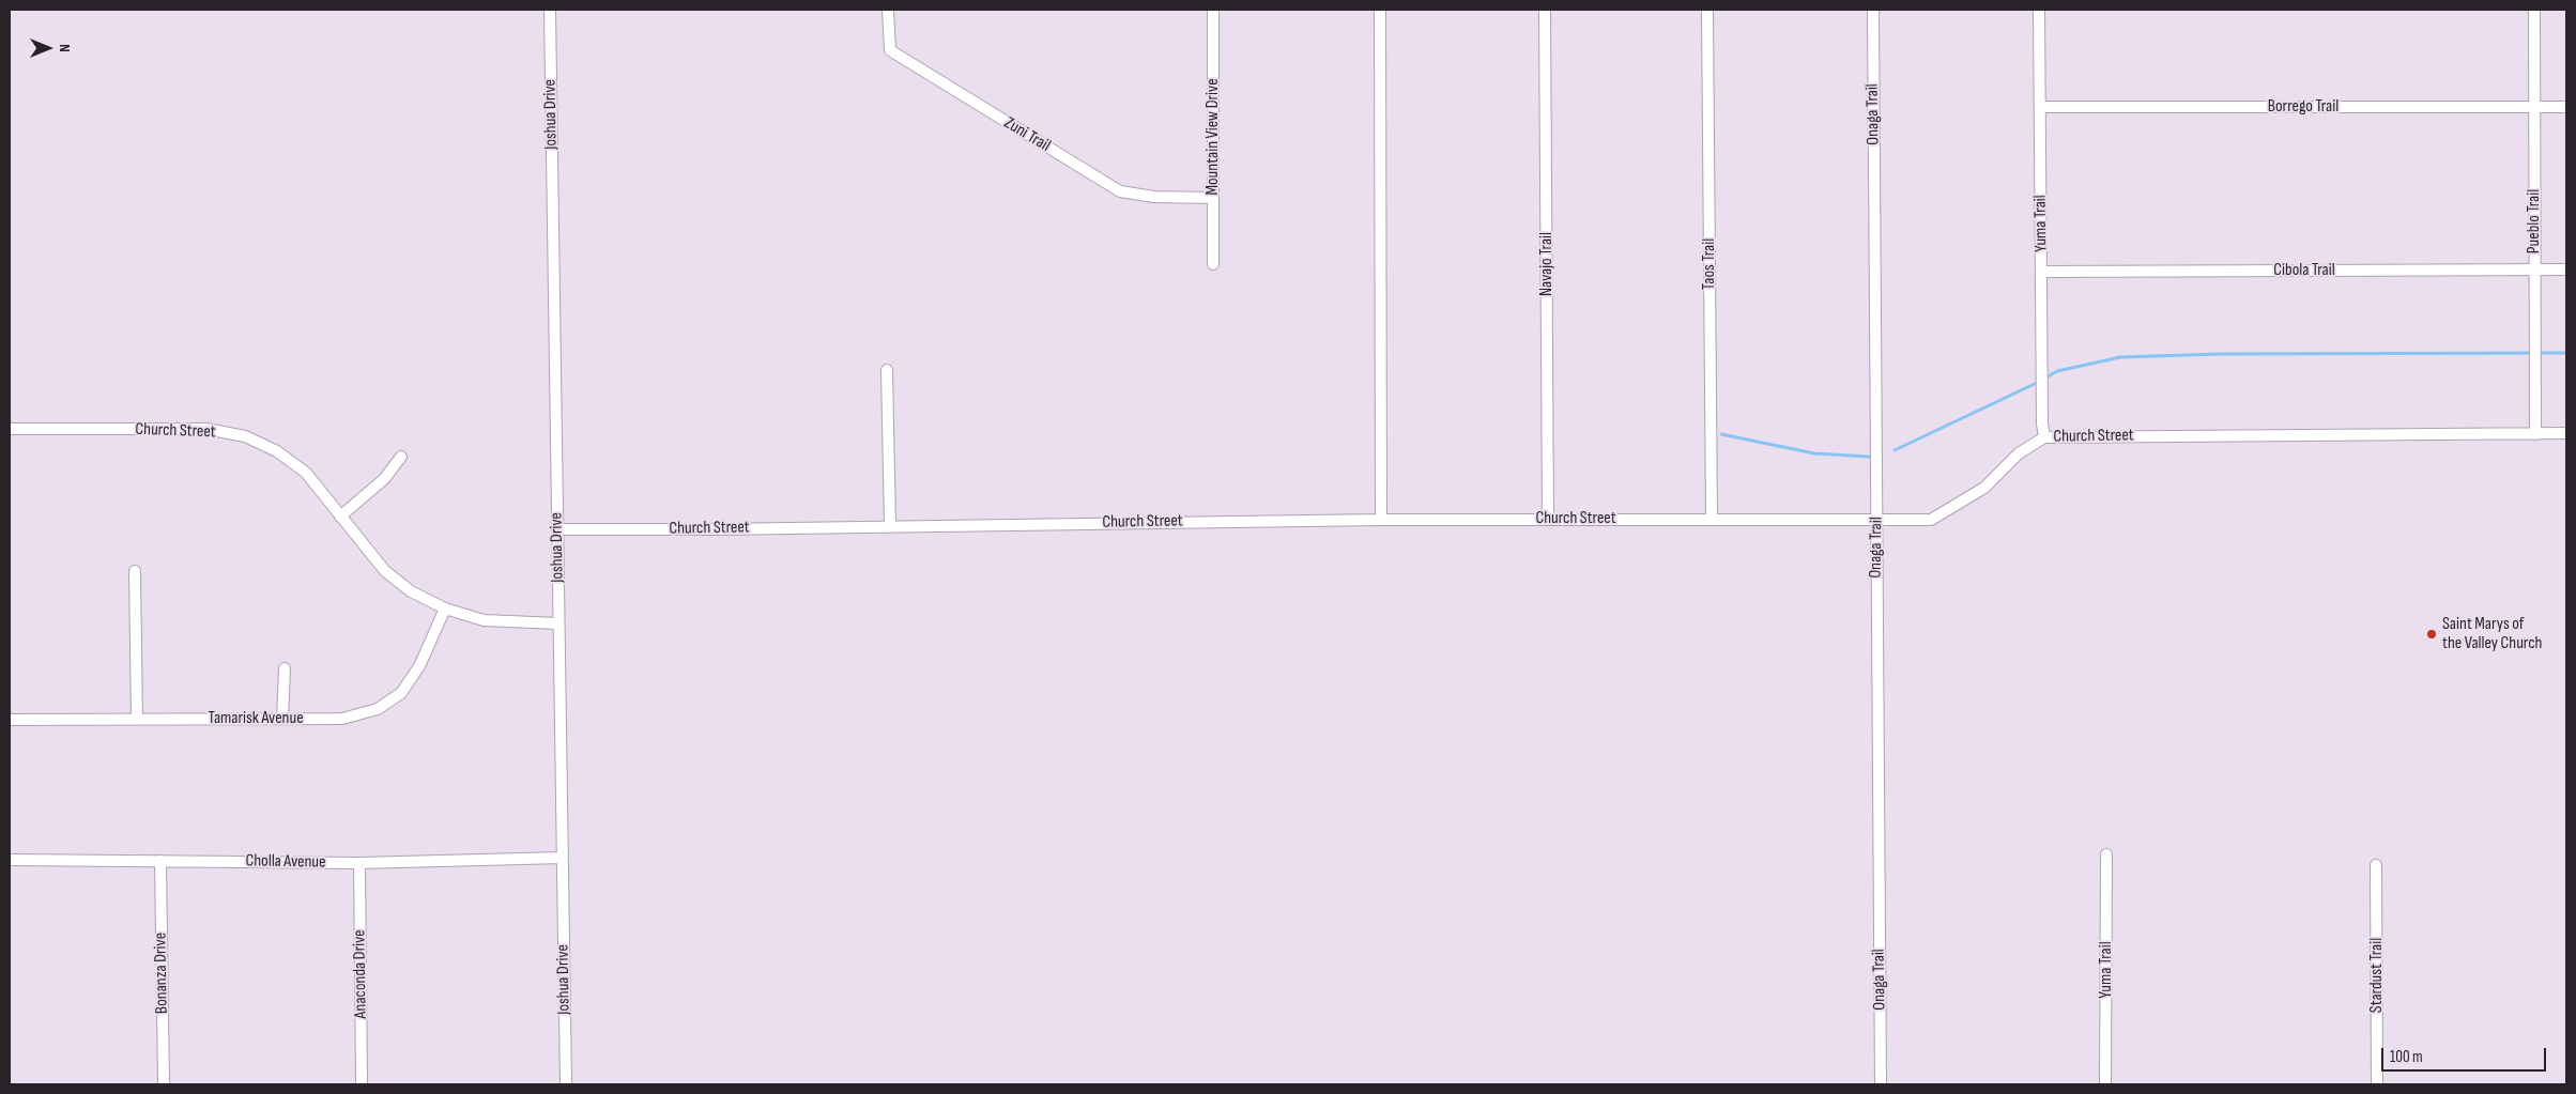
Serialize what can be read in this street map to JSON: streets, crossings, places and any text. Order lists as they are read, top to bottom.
{
  "streets": {
    "street": [
      "Borrego Trail",
      "Joshua Drive",
      "Onaga Trail",
      "Zuni Trail",
      "Mountain View Drive",
      "Pueblo Trail",
      "Yuma Trail",
      "Navajo Trail",
      "Taos Trail",
      "Cibola Trail",
      "Church Street",
      "Tamarisk Avenue",
      "Cholla Avenue",
      "Bonanza Drive",
      "Anaconda Drive",
      "Stardust Trail"
    ]
  },
  "crossings": [
    ["Borrego Trail", "Pueblo Trail"],
    ["Borrego Trail", "Yuma Trail"],
    ["Joshua Drive", "Church Street"],
    ["Joshua Drive", "Cholla Avenue"],
    ["Onaga Trail", "Church Street"],
    ["Zuni Trail", "Mountain View Drive"],
    ["Pueblo Trail", "Cibola Trail"],
    ["Pueblo Trail", "Church Street"],
    ["Yuma Trail", "Cibola Trail"],
    ["Yuma Trail", "Church Street"],
    ["Navajo Trail", "Church Street"],
    ["Taos Trail", "Church Street"],
    ["Church Street", "Tamarisk Avenue"],
    ["Cholla Avenue", "Bonanza Drive"],
    ["Cholla Avenue", "Anaconda Drive"]
  ],
  "places": ["Saint Marys of the Valley Church"],
  "scale_bar": "100 m",
  "north": "right"
}
